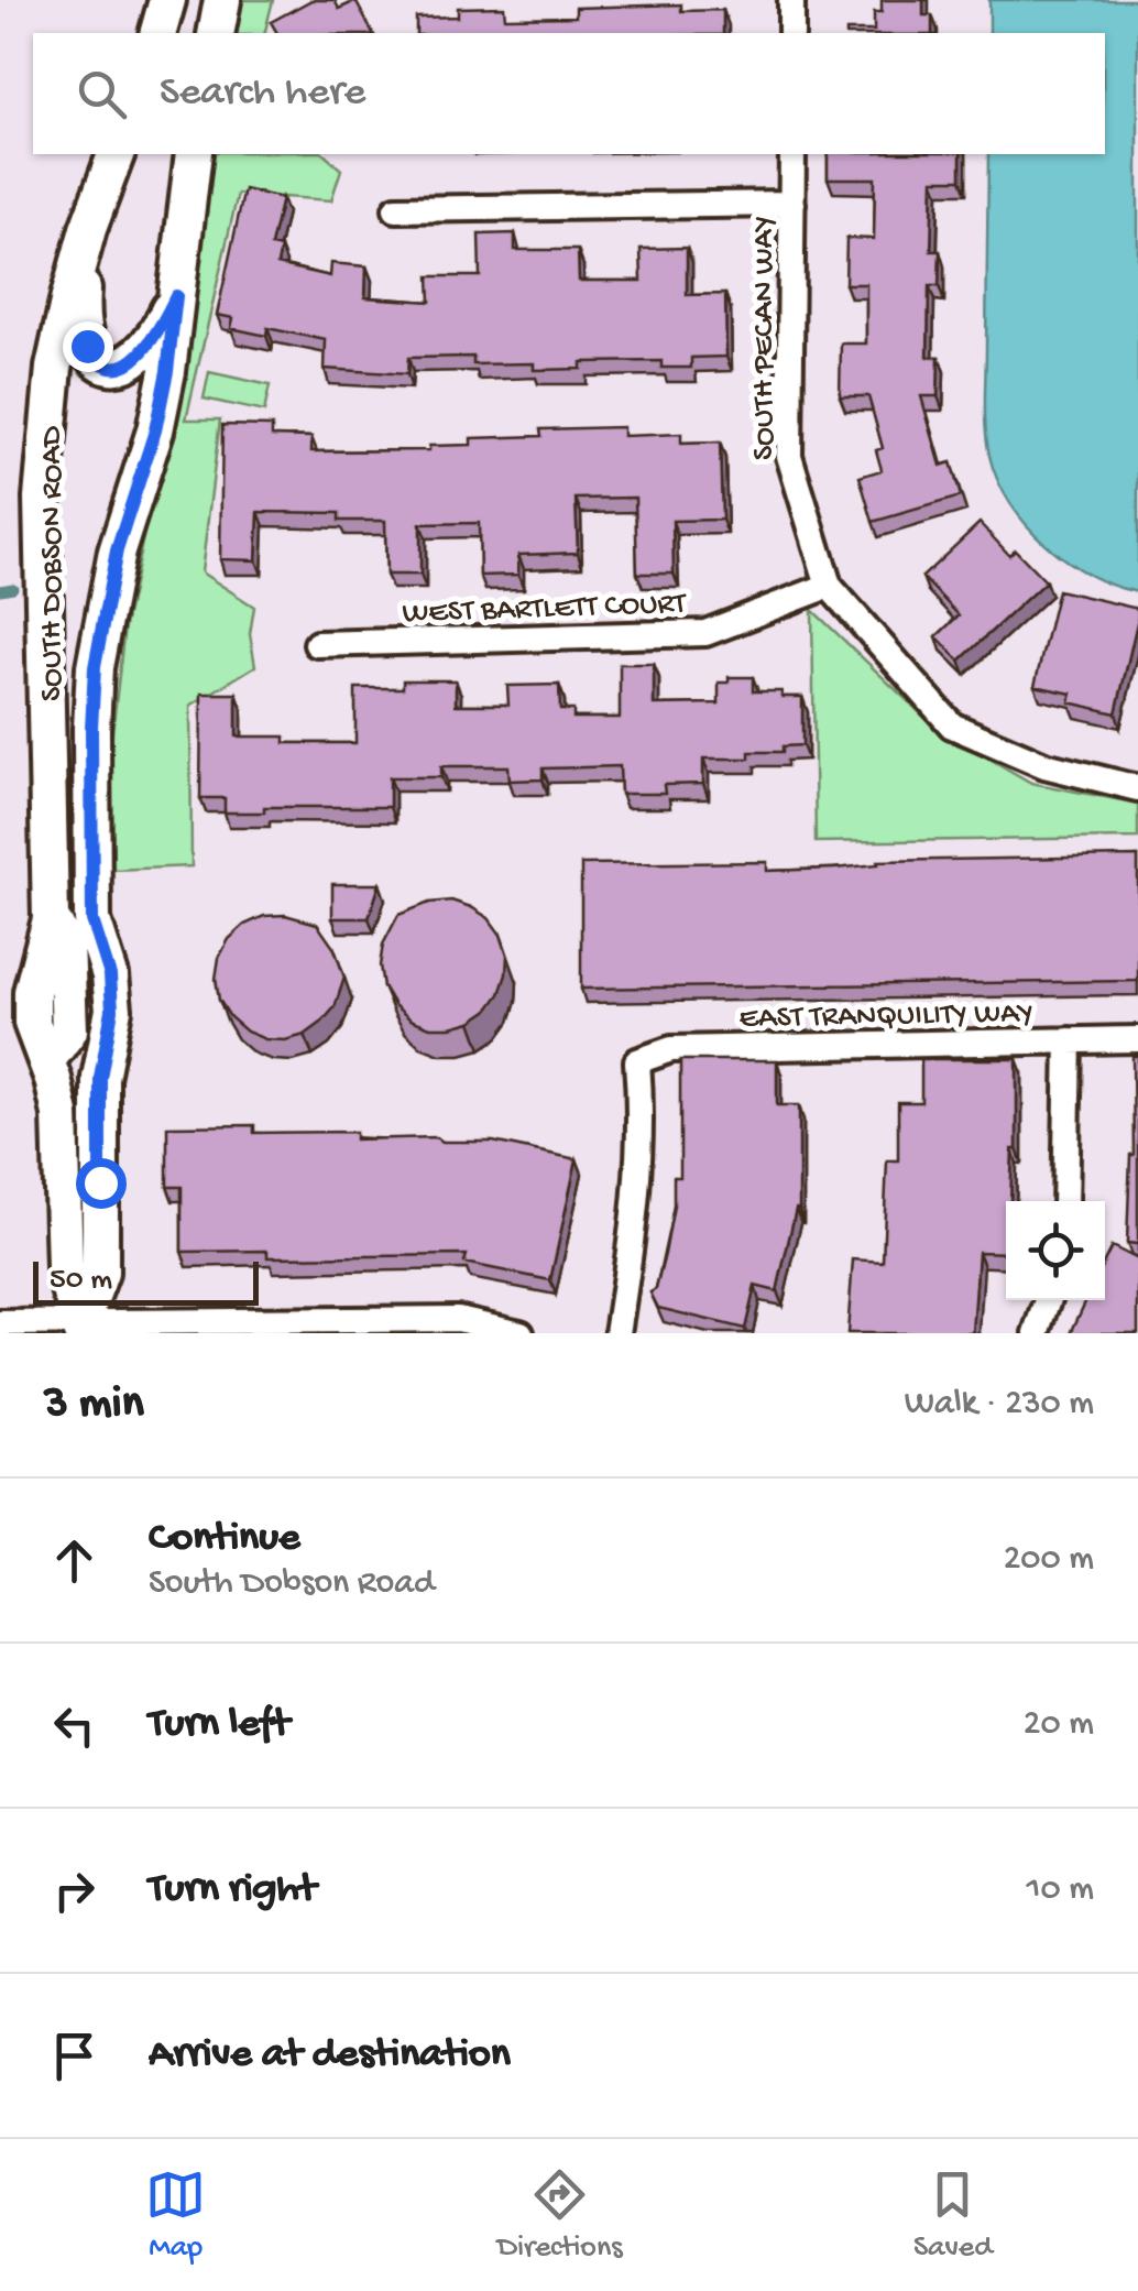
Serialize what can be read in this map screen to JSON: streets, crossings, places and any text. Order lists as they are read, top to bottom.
{
  "streets": {
    "street": [
      "SOUTH PECAN WAY",
      "SOUTH DOBSON ROAD",
      "WEST BARTLETT COURT",
      "EAST TRANQUILITY WAY"
    ]
  },
  "crossings": [
    ["SOUTH PECAN WAY", "WEST BARTLETT COURT"]
  ],
  "scale_bar": "50 m",
  "page": {
    "search": "Search here",
    "scale": "50 m",
    "heading": ["3 min", "Walk · 230 m"],
    "list": [
      ["Continue", "South Dobson Road", "200 m"],
      ["Turn left", "20 m"],
      ["Turn right", "10 m"],
      "Arrive at destination"
    ],
    "nav": ["Map", "Directions", "Saved"]
  }
}
